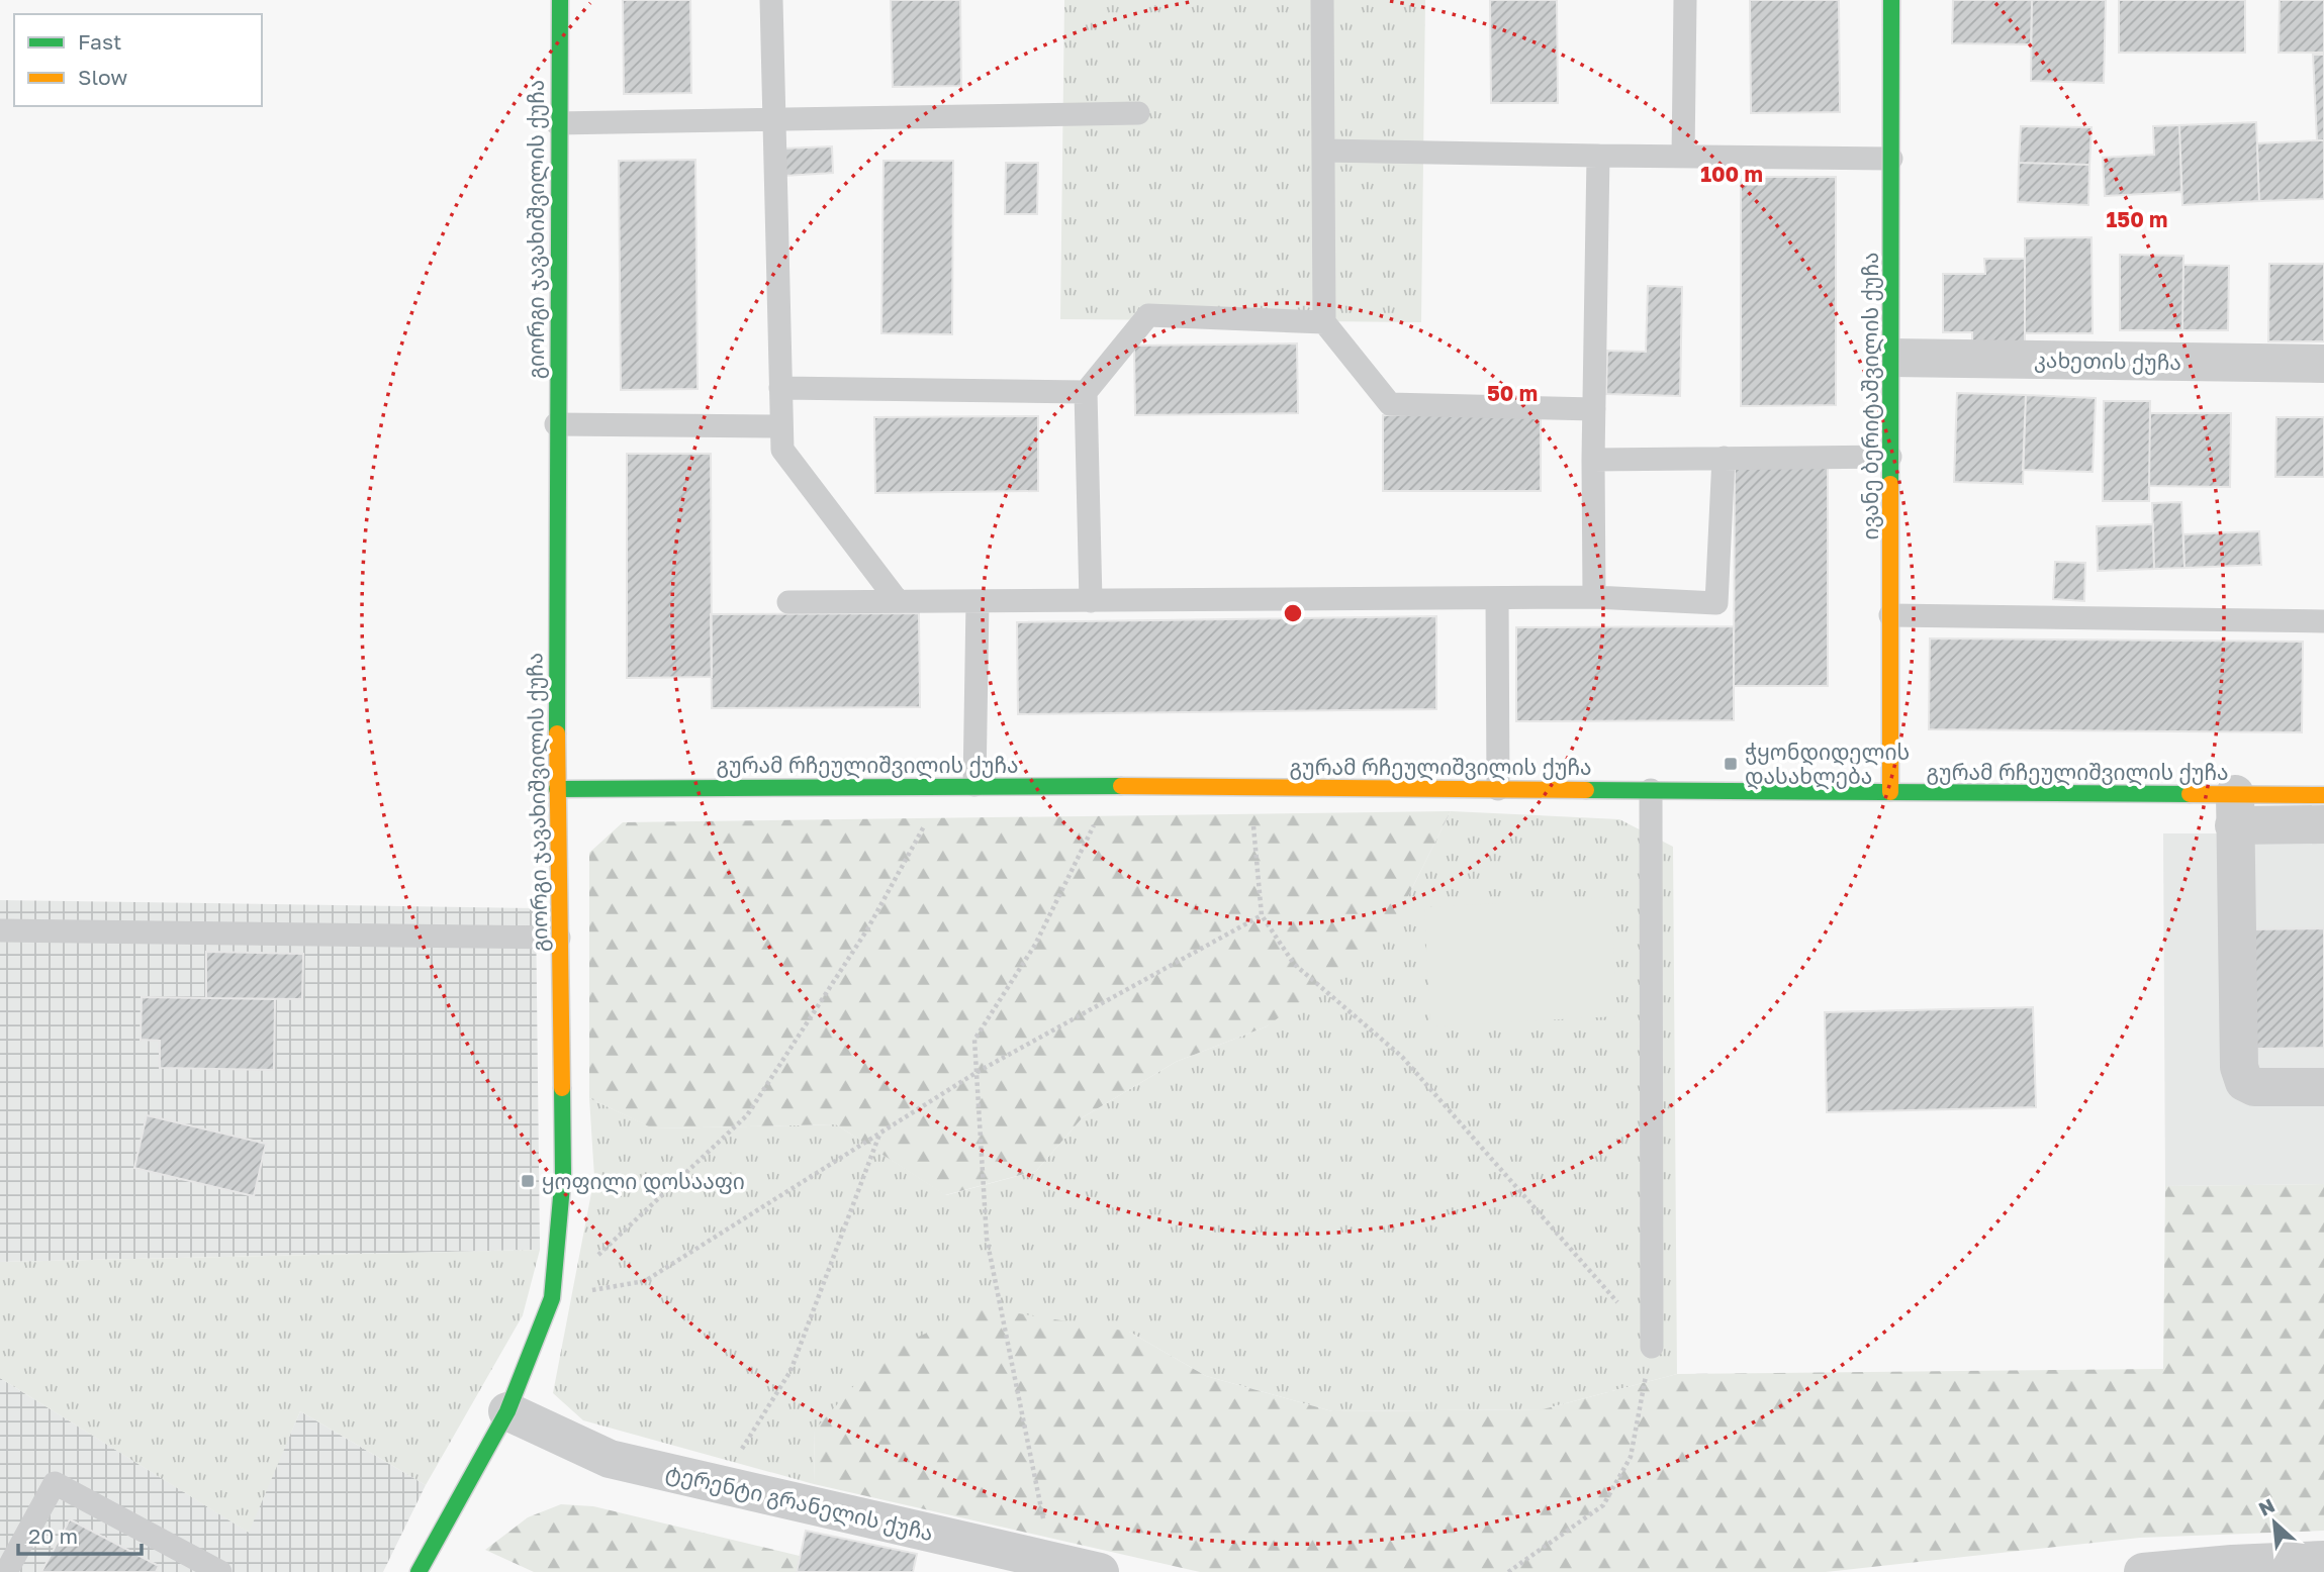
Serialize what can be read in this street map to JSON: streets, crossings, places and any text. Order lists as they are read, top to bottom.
{
  "streets": {
    "street": [
      "გიორგი ჯავახიშვილის ქუჩა",
      "კახეთის ქუჩა",
      "ივანე ბერიტაშვილის ქუჩა",
      "გურამ რჩეულიშვილის ქუჩა",
      "ტერენტი გრანელის ქუჩა"
    ]
  },
  "crossings": [
    ["გიორგი ჯავახიშვილის ქუჩა", "გურამ რჩეულიშვილის ქუჩა"],
    ["გიორგი ჯავახიშვილის ქუჩა", "ტერენტი გრანელის ქუჩა"],
    ["კახეთის ქუჩა", "ივანე ბერიტაშვილის ქუჩა"],
    ["ივანე ბერიტაშვილის ქუჩა", "გურამ რჩეულიშვილის ქუჩა"]
  ],
  "places": {
    "transit": ["ჭყონდიდელის დასახლება", "ყოფილი დოსააფი"]
  },
  "legend": ["Fast", "Slow"],
  "scale_bar": "20 m",
  "north": "top left",
  "rings": ["100 m", "150 m", "50 m"]
}
